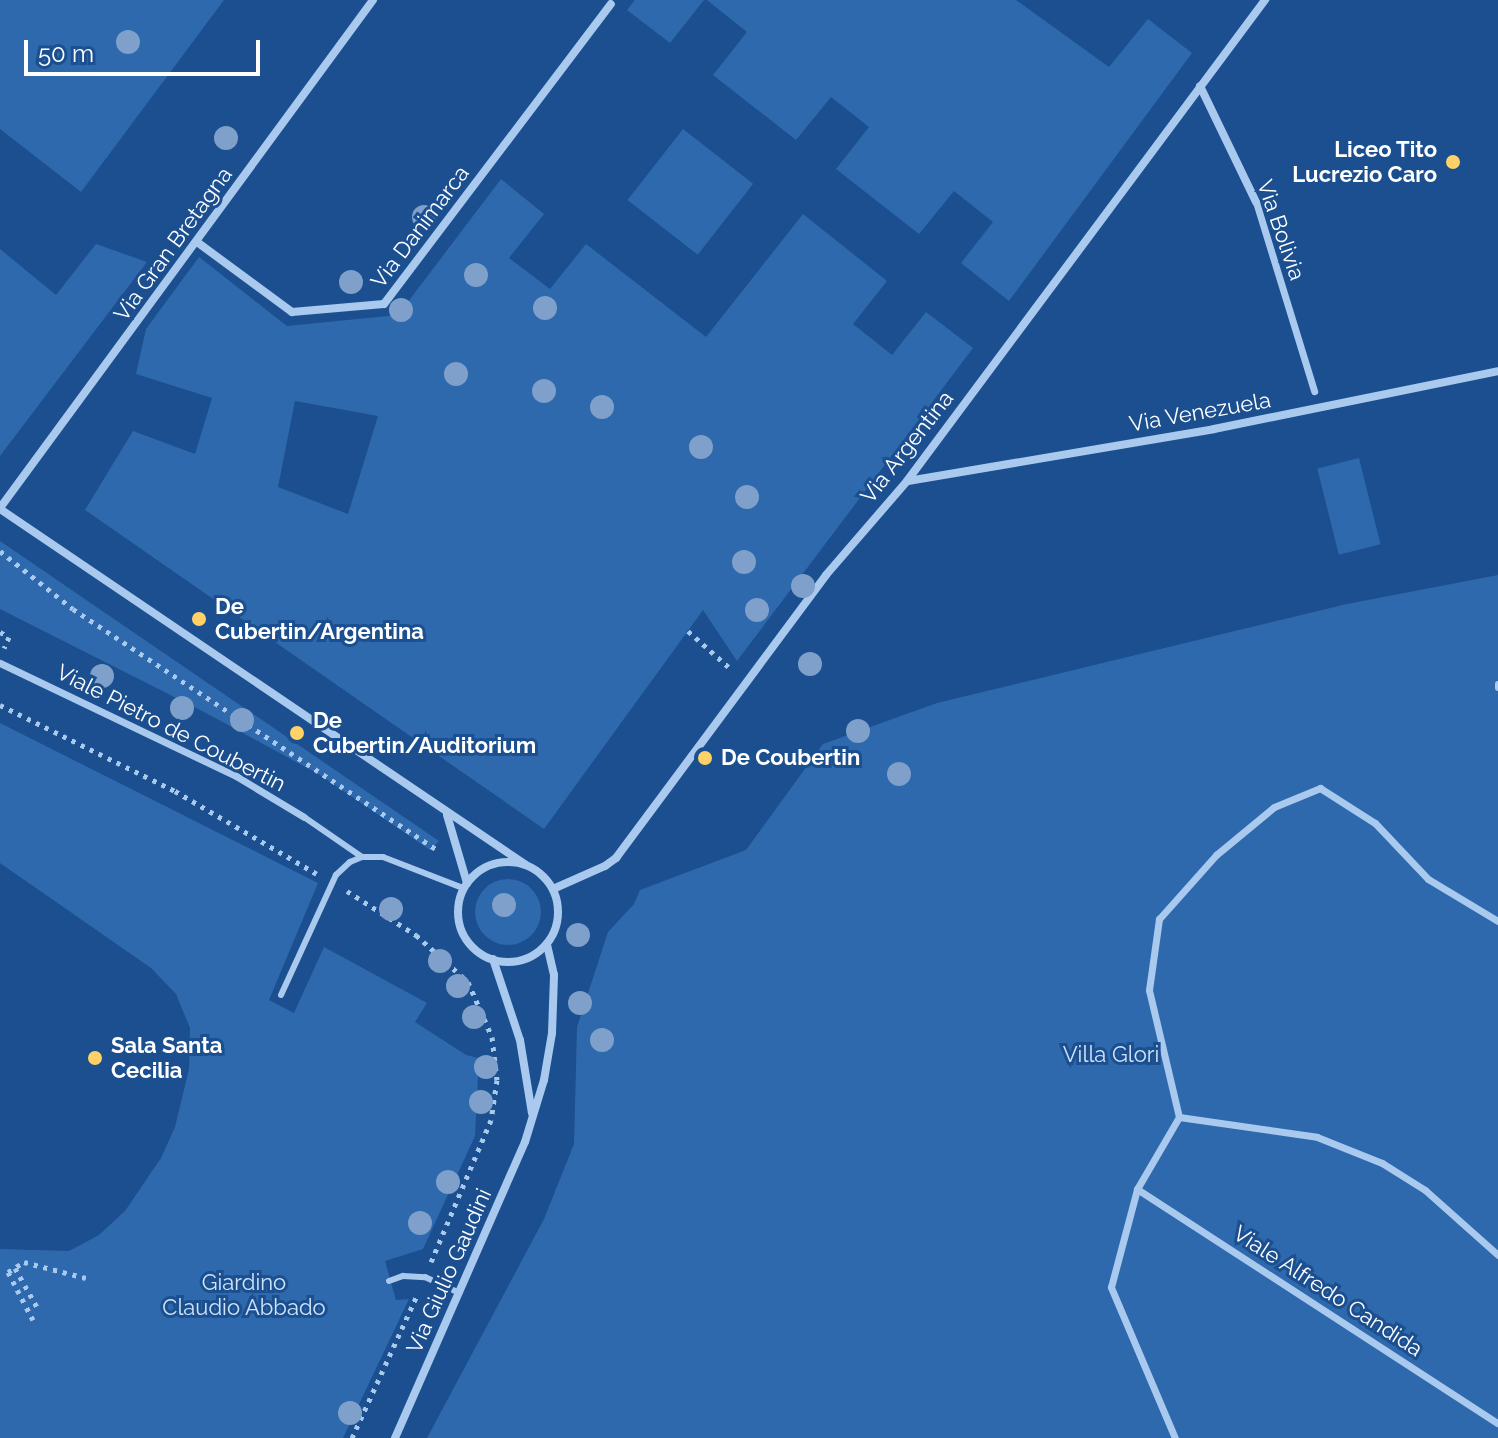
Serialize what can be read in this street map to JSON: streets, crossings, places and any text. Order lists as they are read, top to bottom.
{
  "streets": {
    "street": [
      "Via Danimarca",
      "Via Bolivia",
      "Via Gran Bretagna",
      "Via Venezuela",
      "Via Argentina",
      "Viale Pietro de Coubertin",
      "Via Giulio Gaudini",
      "Viale Alfredo Candida"
    ]
  },
  "crossings": [
    ["Via Danimarca", "Via Gran Bretagna"],
    ["Via Bolivia", "Via Argentina"],
    ["Via Venezuela", "Via Argentina"],
    ["Via Argentina", "Via Giulio Gaudini"]
  ],
  "parks": ["Villa Glori", "Giardino Claudio Abbado"],
  "places": [
    "Liceo Tito Lucrezio Caro",
    "De Cubertin/Argentina",
    "De Cubertin/Auditorium",
    "De Coubertin",
    "Sala Santa Cecilia"
  ],
  "scale_bar": "50 m"
}
